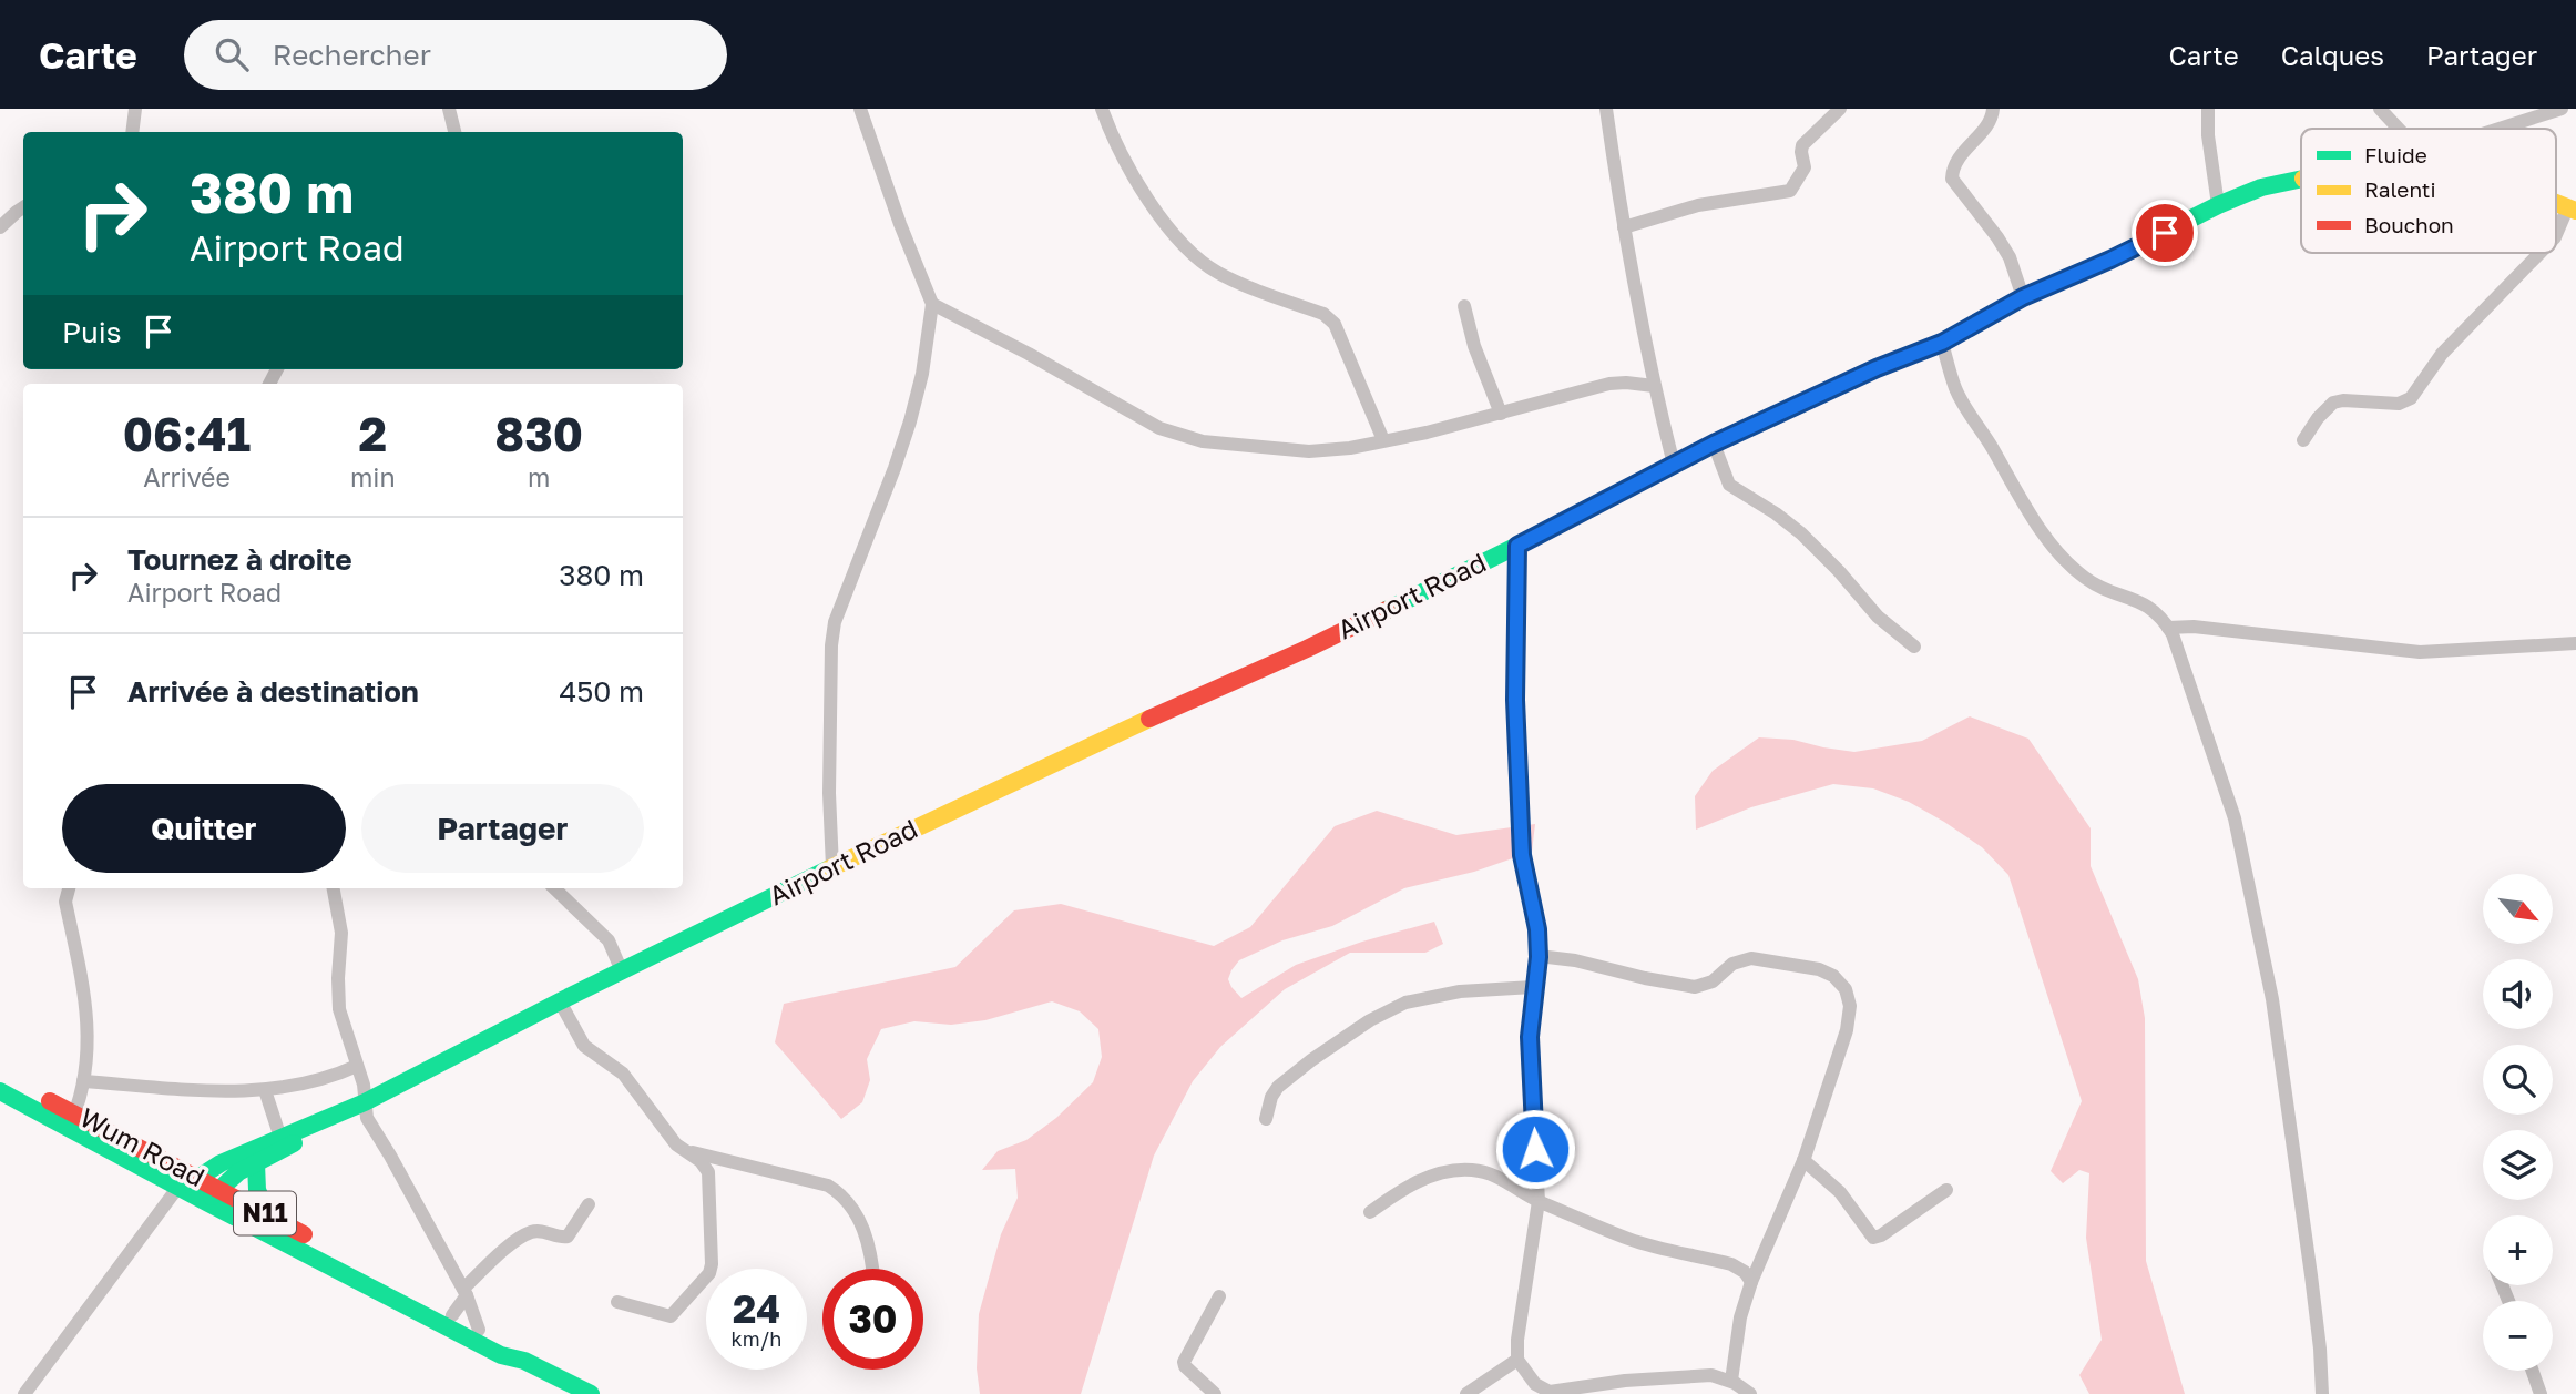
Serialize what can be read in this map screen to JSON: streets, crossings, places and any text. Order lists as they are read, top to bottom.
{
  "streets": {
    "main road": ["Airport Road", "Wum Road", "N11"]
  },
  "crossings": [
    ["Airport Road", "Wum Road"]
  ],
  "legend": ["Fluide", "Ralenti", "Bouchon"],
  "north": "bottom right",
  "page": {
    "header": "Carte",
    "search": "Rechercher",
    "nav": ["Carte", "Calques", "Partager"],
    "turn": ["380 m", "Airport Road"],
    "then": "Puis",
    "eta": [
      "06:41",
      "Arrivée",
      "2",
      "min",
      "830",
      "m"
    ],
    "list": [
      {
        "name": "Tournez à droite",
        "note": "Airport Road",
        "value": "380 m"
      },
      {
        "name": "Arrivée à destination",
        "value": "450 m"
      }
    ],
    "buttons": ["Quitter", "Partager"],
    "map_buttons": ["+", "−"],
    "speed": "24 km/h",
    "limit": "30"
  }
}
